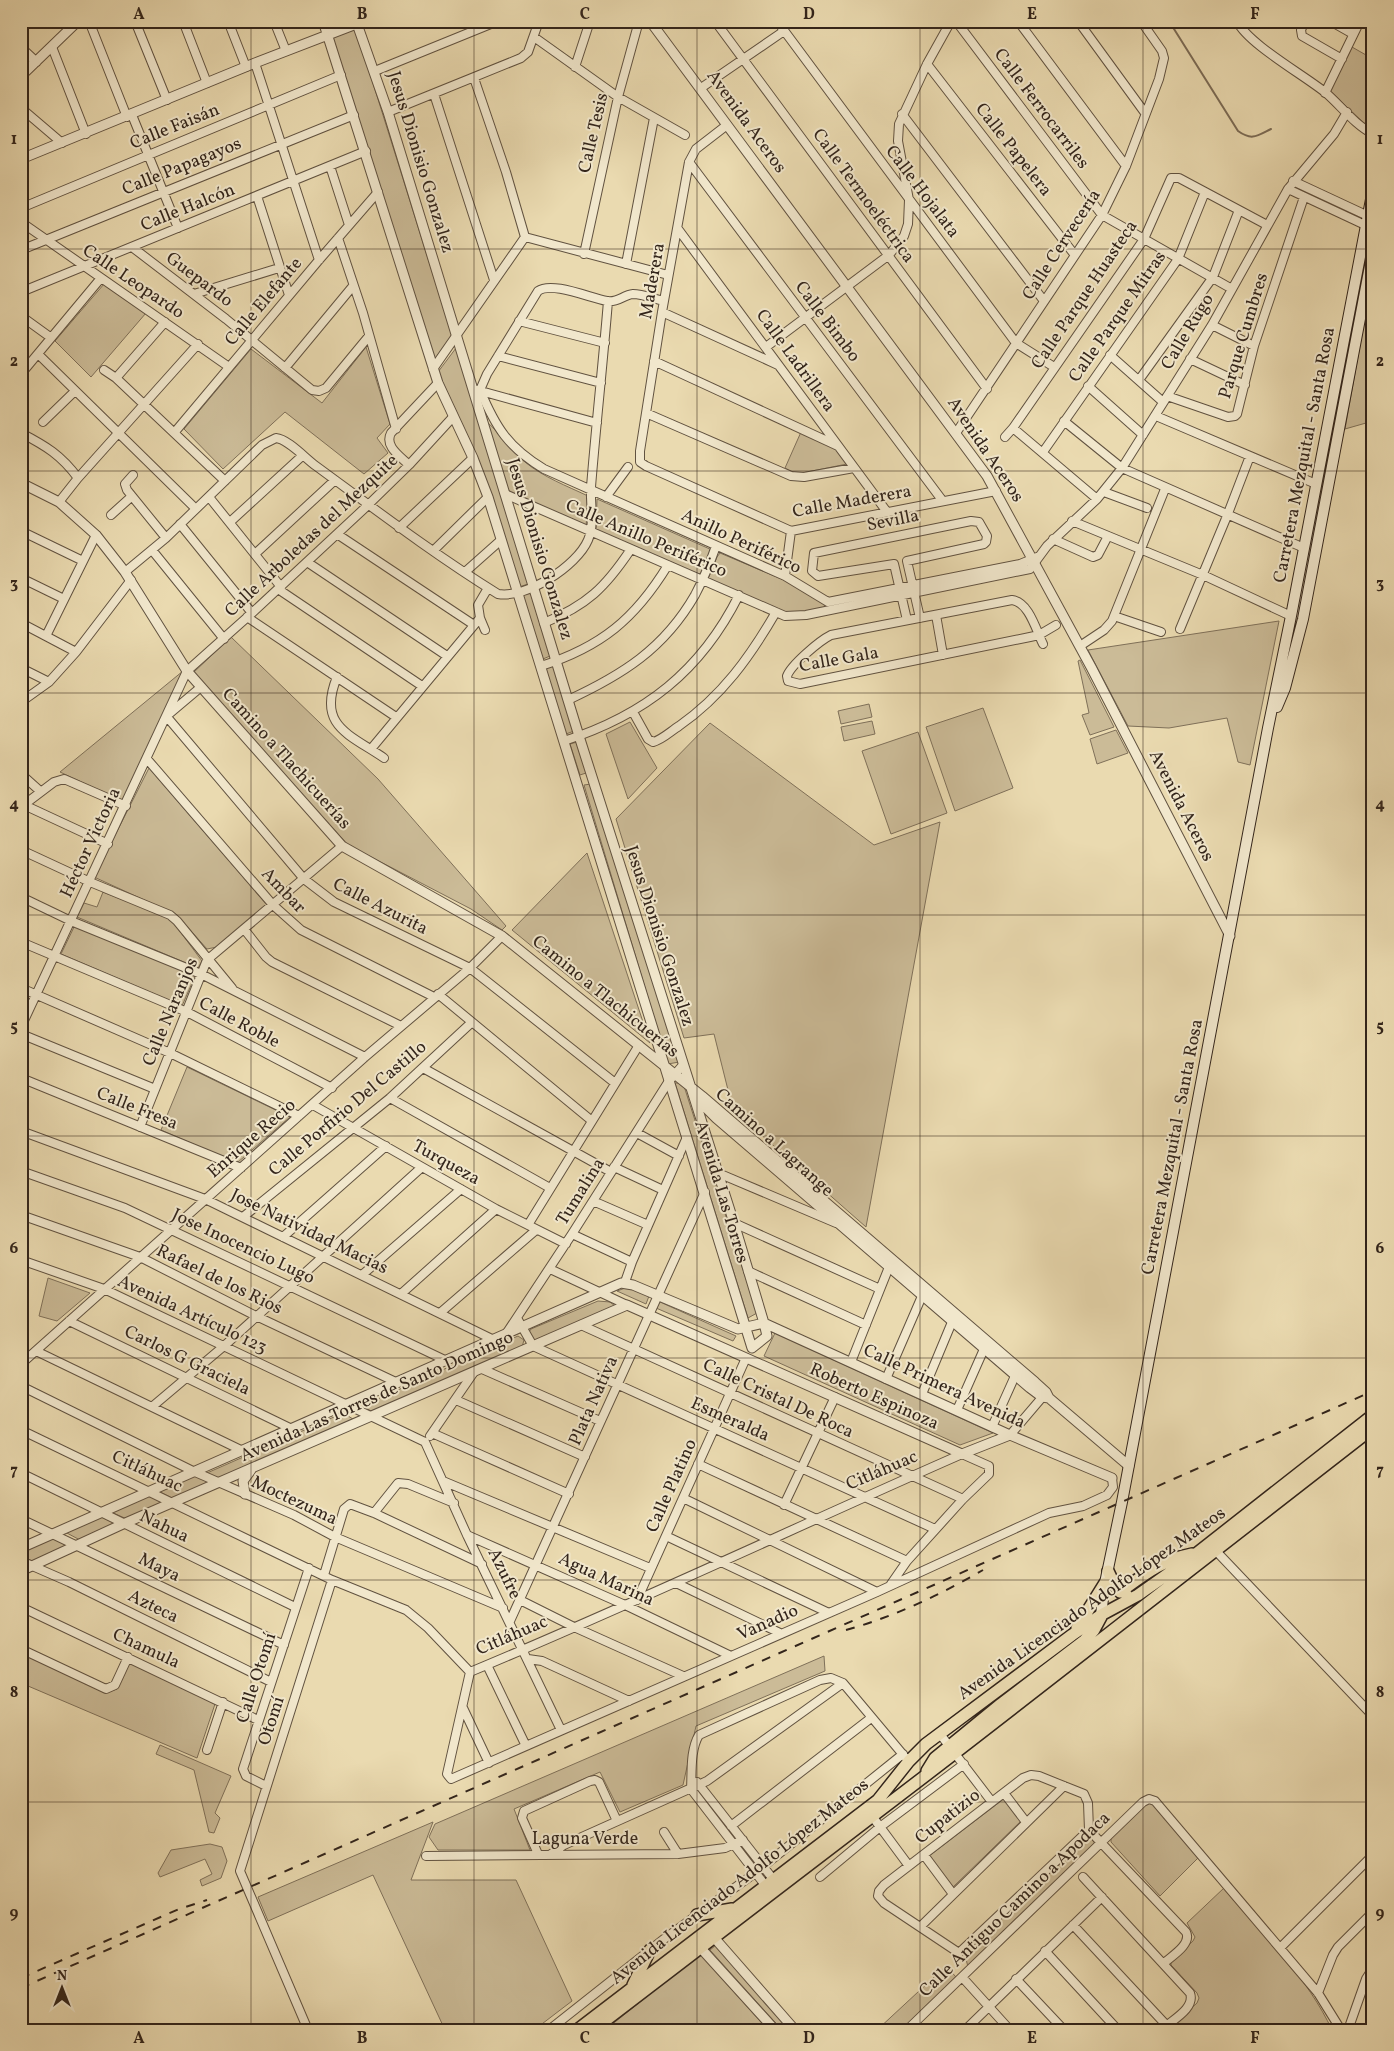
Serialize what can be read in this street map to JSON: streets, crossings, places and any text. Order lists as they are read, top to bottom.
{
  "streets": {
    "main road": ["Carretera Mezquital - Santa Rosa", "Avenida Licenciado Adolfo López Mateos"],
    "street": [
      "Calle Ferrocarriles",
      "Avenida Aceros",
      "Calle Faisán",
      "Calle Tesis",
      "Calle Papelera",
      "Jesus Dionisio Gonzalez",
      "Calle Papagayos",
      "Calle Hojalata",
      "Calle Termoeléctrica",
      "Calle Halcón",
      "Calle Cervecería",
      "Guepardo",
      "Maderera",
      "Calle Leopardo",
      "Calle Parque Huasteca",
      "Calle Elefante",
      "Calle Parque Mitras",
      "Calle Bimbo",
      "Calle Rugo",
      "Parque Cumbres",
      "Calle Ladrillera",
      "Calle Maderera",
      "Sevilla",
      "Calle Arboledas del Mezquite",
      "Calle Anillo Periférico",
      "Anillo Periférico",
      "Calle Gala",
      "Camino a Tlachicuerías",
      "Héctor Victoria",
      "Ambar",
      "Calle Azurita",
      "Calle Naranjos",
      "Calle Roble",
      "Calle Fresa",
      "Calle Porfirio Del Castillo",
      "Enrique Recio",
      "Camino a Lagrange",
      "Turqueza",
      "Tumalina",
      "Avenida Las Torres",
      "Jose Natividad Macias",
      "Jose Inocencio Lugo",
      "Rafael de los Rios",
      "Avenida Artículo 123",
      "Carlos G Graciela",
      "Calle Primera Avenida",
      "Avenida Las Torres de Santo Domingo",
      "Roberto Espinoza",
      "Calle Cristal De Roca",
      "Plata Nativa",
      "Esmeralda",
      "Citláhuac",
      "Calle Platino",
      "Moctezuma",
      "Nahua",
      "Maya",
      "Azufre",
      "Agua Marina",
      "Azteca",
      "Vanadio",
      "Chamula",
      "Calle Otomí",
      "Otomí",
      "Cupatizio",
      "Laguna Verde",
      "Calle Antiguo Camino a Apodaca"
    ]
  },
  "crossings": [
    ["Calle Ferrocarriles", "Calle Cervecería"],
    ["Calle Ferrocarriles", "Calle Parque Huasteca"],
    ["Calle Ferrocarriles", "Calle Parque Mitras"],
    ["Calle Ferrocarriles", "Calle Rugo"],
    ["Avenida Aceros", "Calle Cervecería"],
    ["Avenida Aceros", "Maderera"],
    ["Avenida Aceros", "Calle Rugo"],
    ["Avenida Aceros", "Carretera Mezquital - Santa Rosa"],
    ["Avenida Aceros", "Calle Maderera"],
    ["Calle Faisán", "Jesus Dionisio Gonzalez"],
    ["Calle Papelera", "Calle Cervecería"],
    ["Jesus Dionisio Gonzalez", "Calle Papagayos"],
    ["Jesus Dionisio Gonzalez", "Calle Halcón"],
    ["Jesus Dionisio Gonzalez", "Calle Elefante"],
    ["Jesus Dionisio Gonzalez", "Calle Arboledas del Mezquite"],
    ["Jesus Dionisio Gonzalez", "Calle Anillo Periférico"],
    ["Jesus Dionisio Gonzalez", "Anillo Periférico"],
    ["Jesus Dionisio Gonzalez", "Camino a Tlachicuerías"],
    ["Jesus Dionisio Gonzalez", "Tumalina"],
    ["Jesus Dionisio Gonzalez", "Avenida Las Torres"],
    ["Calle Papagayos", "Calle Leopardo"],
    ["Calle Hojalata", "Calle Cervecería"],
    ["Calle Hojalata", "Calle Parque Huasteca"],
    ["Calle Termoeléctrica", "Calle Cervecería"],
    ["Calle Halcón", "Guepardo"],
    ["Calle Halcón", "Calle Leopardo"],
    ["Guepardo", "Calle Elefante"],
    ["Maderera", "Calle Bimbo"],
    ["Maderera", "Calle Ladrillera"],
    ["Maderera", "Calle Maderera"],
    ["Calle Leopardo", "Calle Elefante"],
    ["Calle Parque Huasteca", "Calle Parque Mitras"],
    ["Calle Bimbo", "Calle Maderera"],
    ["Calle Rugo", "Parque Cumbres"],
    ["Calle Ladrillera", "Calle Maderera"],
    ["Carretera Mezquital - Santa Rosa", "Camino a Lagrange"],
    ["Carretera Mezquital - Santa Rosa", "Avenida Licenciado Adolfo López Mateos"],
    ["Calle Arboledas del Mezquite", "Camino a Tlachicuerías"],
    ["Calle Arboledas del Mezquite", "Héctor Victoria"],
    ["Camino a Tlachicuerías", "Héctor Victoria"],
    ["Camino a Tlachicuerías", "Calle Naranjos"],
    ["Camino a Tlachicuerías", "Enrique Recio"],
    ["Camino a Tlachicuerías", "Camino a Lagrange"],
    ["Camino a Tlachicuerías", "Tumalina"],
    ["Camino a Tlachicuerías", "Avenida Las Torres"],
    ["Héctor Victoria", "Ambar"],
    ["Héctor Victoria", "Calle Azurita"],
    ["Héctor Victoria", "Calle Roble"],
    ["Ambar", "Calle Naranjos"],
    ["Ambar", "Calle Porfirio Del Castillo"],
    ["Ambar", "Enrique Recio"],
    ["Calle Azurita", "Calle Naranjos"],
    ["Calle Azurita", "Enrique Recio"],
    ["Calle Naranjos", "Calle Roble"],
    ["Calle Naranjos", "Calle Fresa"],
    ["Calle Roble", "Enrique Recio"],
    ["Calle Fresa", "Enrique Recio"],
    ["Calle Porfirio Del Castillo", "Turqueza"],
    ["Calle Porfirio Del Castillo", "Jose Natividad Macias"],
    ["Enrique Recio", "Turqueza"],
    ["Enrique Recio", "Jose Natividad Macias"],
    ["Enrique Recio", "Jose Inocencio Lugo"],
    ["Enrique Recio", "Rafael de los Rios"],
    ["Enrique Recio", "Avenida Artículo 123"],
    ["Enrique Recio", "Carlos G Graciela"],
    ["Turqueza", "Tumalina"],
    ["Tumalina", "Avenida Las Torres"],
    ["Tumalina", "Avenida Las Torres de Santo Domingo"],
    ["Avenida Las Torres", "Calle Primera Avenida"],
    ["Avenida Las Torres", "Plata Nativa"],
    ["Jose Natividad Macias", "Avenida Las Torres de Santo Domingo"],
    ["Jose Inocencio Lugo", "Avenida Las Torres de Santo Domingo"],
    ["Rafael de los Rios", "Avenida Las Torres de Santo Domingo"],
    ["Avenida Artículo 123", "Avenida Las Torres de Santo Domingo"],
    ["Avenida Artículo 123", "Azufre"],
    ["Carlos G Graciela", "Avenida Las Torres de Santo Domingo"],
    ["Calle Primera Avenida", "Citláhuac"],
    ["Calle Primera Avenida", "Vanadio"],
    ["Avenida Las Torres de Santo Domingo", "Calle Cristal De Roca"],
    ["Avenida Las Torres de Santo Domingo", "Esmeralda"],
    ["Avenida Las Torres de Santo Domingo", "Citláhuac"],
    ["Avenida Las Torres de Santo Domingo", "Moctezuma"],
    ["Avenida Las Torres de Santo Domingo", "Nahua"],
    ["Avenida Las Torres de Santo Domingo", "Maya"],
    ["Avenida Las Torres de Santo Domingo", "Azteca"],
    ["Roberto Espinoza", "Calle Cristal De Roca"],
    ["Roberto Espinoza", "Citláhuac"],
    ["Roberto Espinoza", "Calle Platino"],
    ["Calle Cristal De Roca", "Plata Nativa"],
    ["Calle Cristal De Roca", "Citláhuac"],
    ["Calle Cristal De Roca", "Calle Platino"],
    ["Plata Nativa", "Esmeralda"],
    ["Plata Nativa", "Azufre"],
    ["Plata Nativa", "Agua Marina"],
    ["Esmeralda", "Citláhuac"],
    ["Esmeralda", "Calle Platino"],
    ["Citláhuac", "Calle Platino"],
    ["Citláhuac", "Azufre"],
    ["Citláhuac", "Agua Marina"],
    ["Citláhuac", "Calle Otomí"],
    ["Citláhuac", "Otomí"],
    ["Moctezuma", "Azufre"],
    ["Nahua", "Calle Otomí"],
    ["Maya", "Calle Otomí"],
    ["Azufre", "Agua Marina"],
    ["Azufre", "Vanadio"],
    ["Agua Marina", "Vanadio"],
    ["Azteca", "Calle Otomí"],
    ["Chamula", "Calle Otomí"],
    ["Calle Otomí", "Otomí"]
  ],
  "north": "top",
  "grid": {
    "columns": [
      "A",
      "B",
      "C",
      "D",
      "E",
      "F"
    ],
    "rows": [
      "1",
      "2",
      "3",
      "4",
      "5",
      "6",
      "7",
      "8",
      "9"
    ]
  }
}
